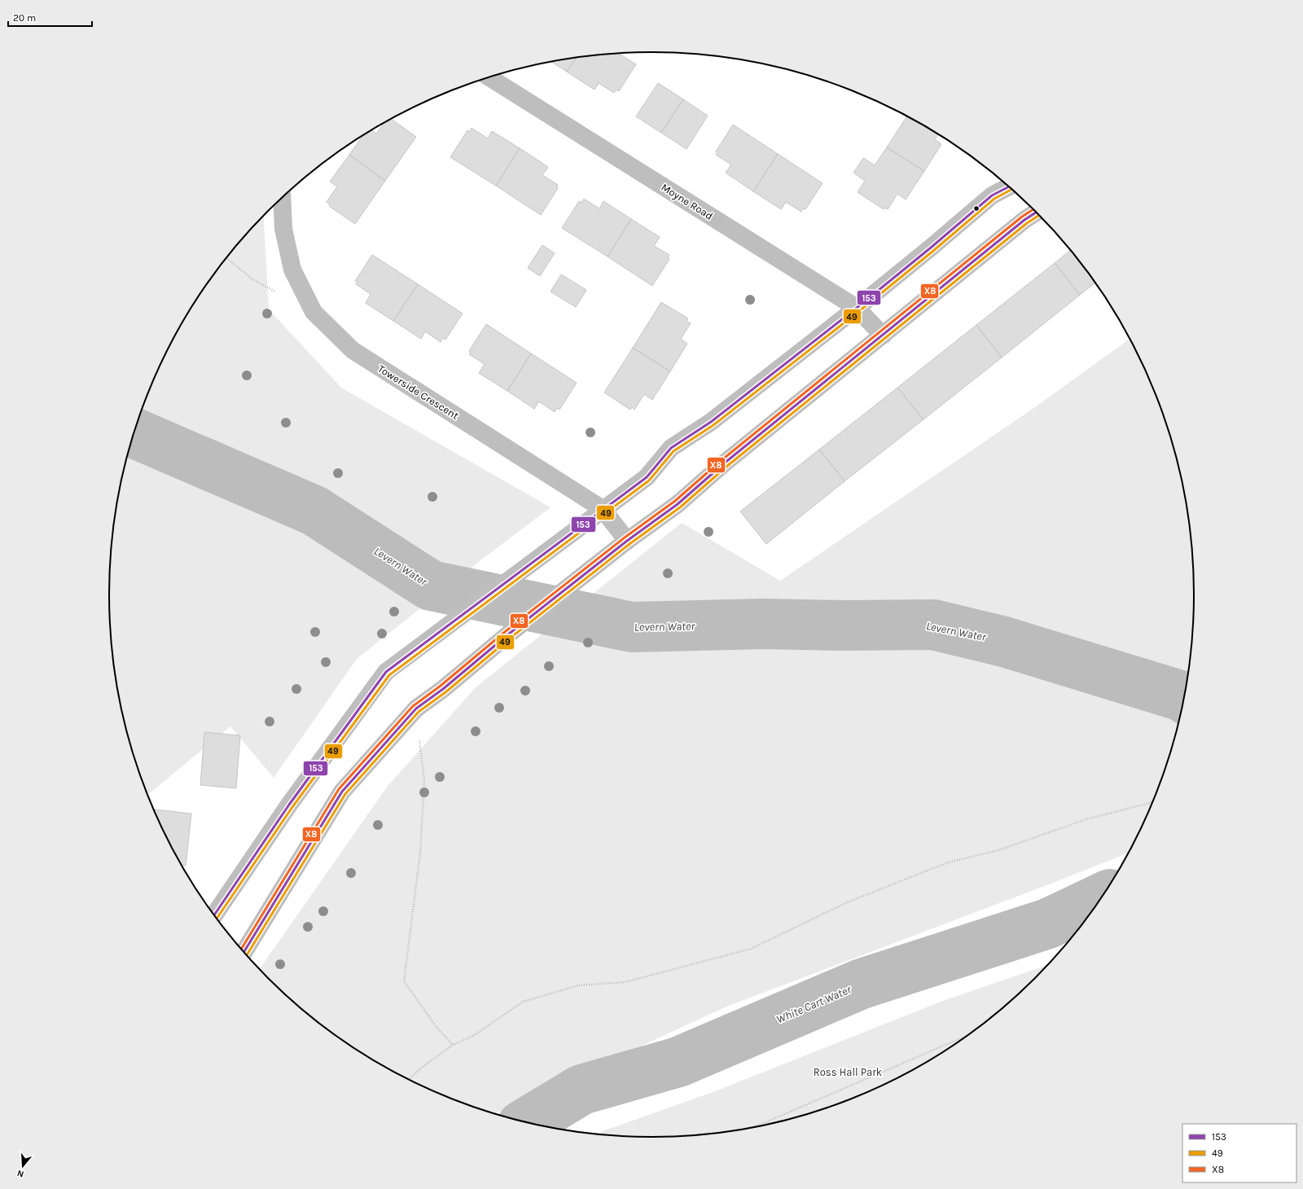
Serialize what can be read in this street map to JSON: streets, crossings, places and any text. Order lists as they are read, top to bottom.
{
  "streets": {
    "street": ["Moyne Road", "Towerside Crescent"]
  },
  "water": ["Levern Water", "White Cart Water"],
  "parks": ["Ross Hall Park"],
  "lines": ["transit line 153", "transit line 49", "transit line X8"],
  "legend": ["153", "49", "X8"],
  "scale_bar": "20 m",
  "north": "bottom"
}
